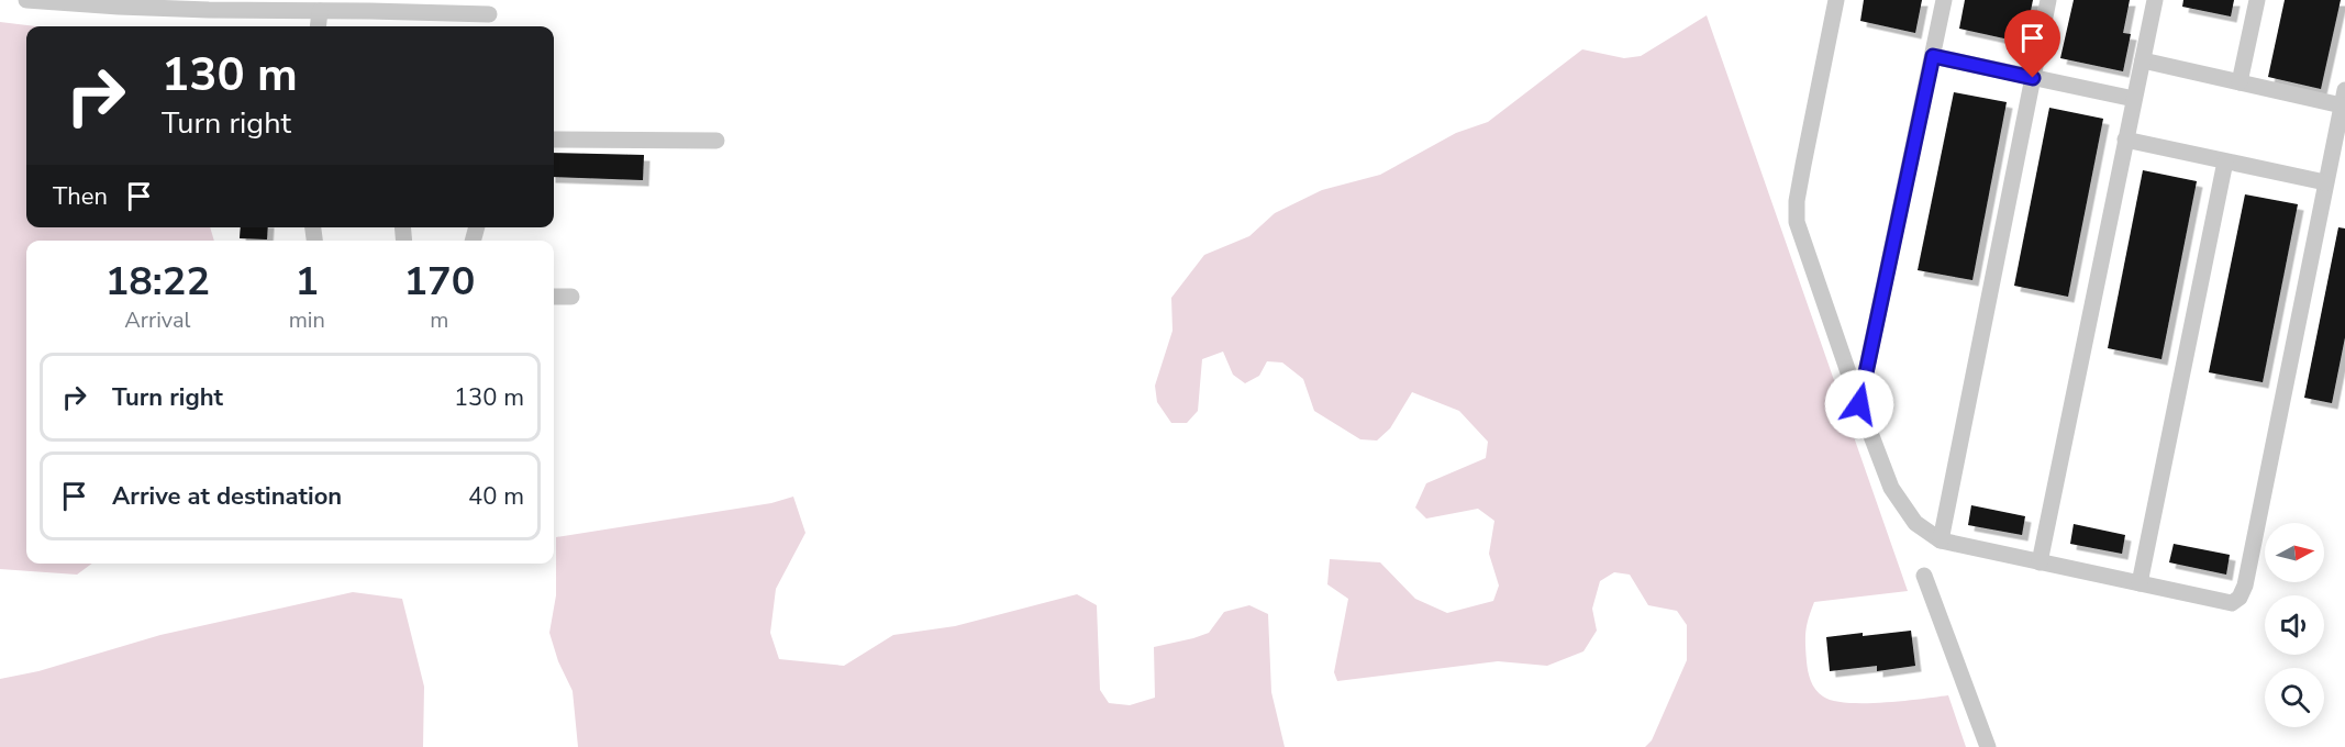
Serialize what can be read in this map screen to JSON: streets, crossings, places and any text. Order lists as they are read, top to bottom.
{
  "north": "right",
  "page": {
    "turn": ["130 m", "Turn right"],
    "then": "Then",
    "eta": [
      "18:22",
      "Arrival",
      "1",
      "min",
      "170",
      "m"
    ],
    "list": [
      {
        "name": "Turn right",
        "value": "130 m"
      },
      {
        "name": "Arrive at destination",
        "value": "40 m"
      }
    ]
  }
}
